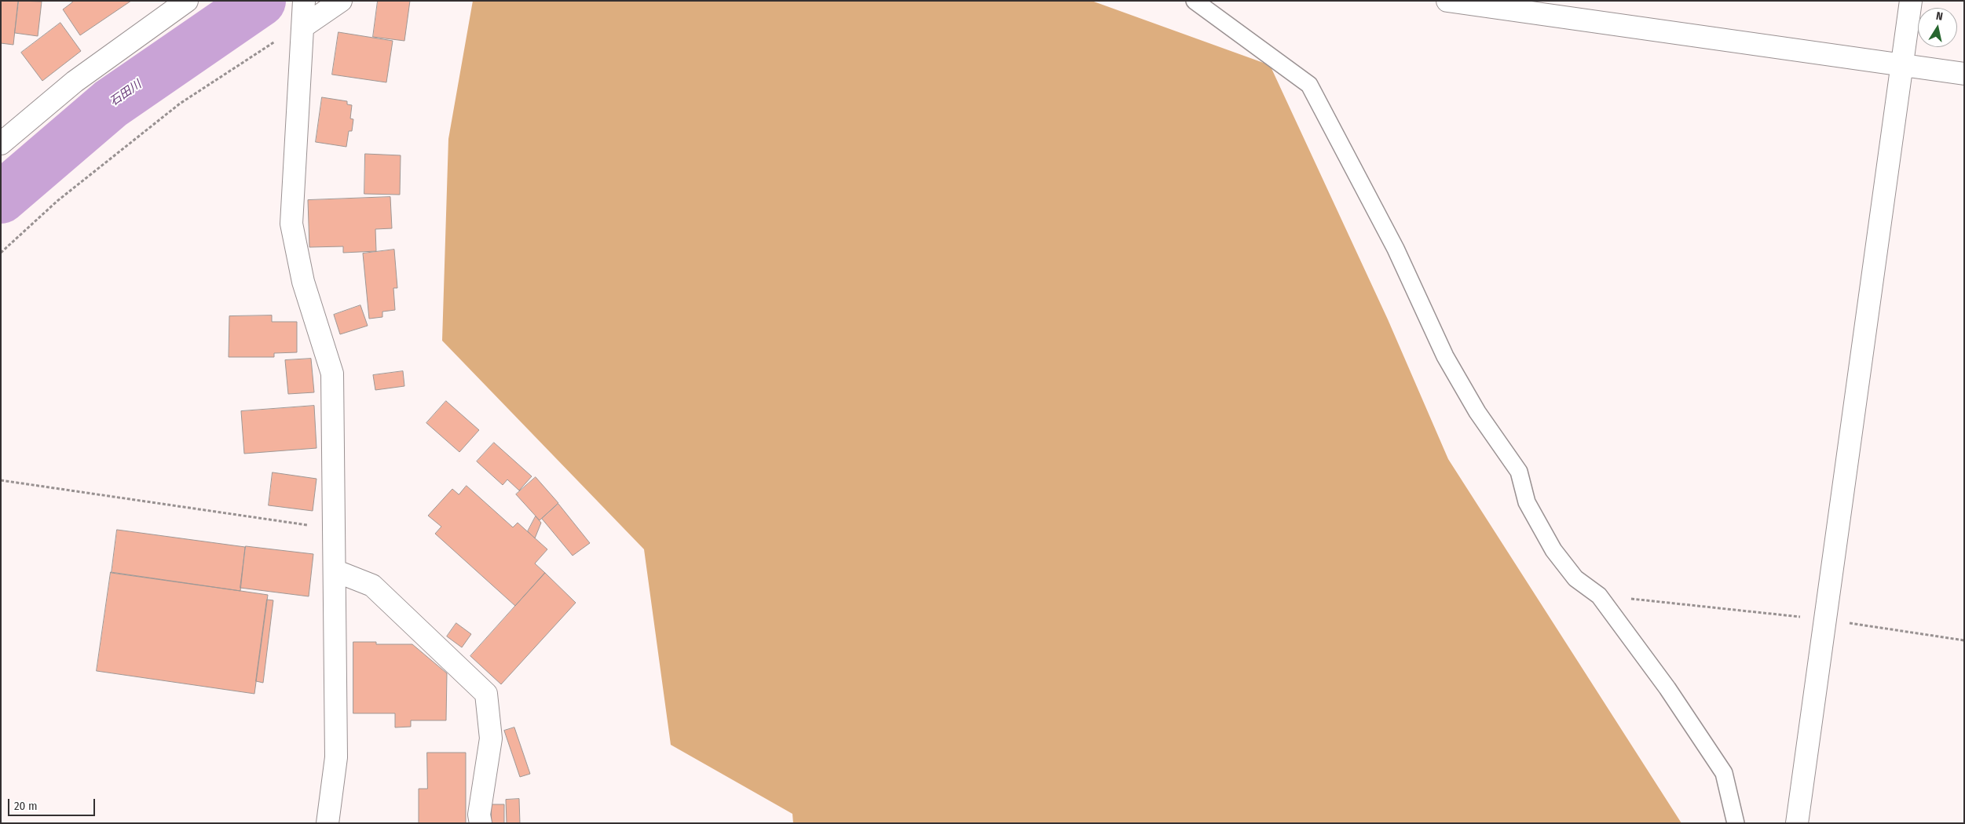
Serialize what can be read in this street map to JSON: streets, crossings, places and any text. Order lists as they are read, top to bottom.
{
  "water": ["石田川"],
  "scale_bar": "20 m",
  "north": "top"
}
